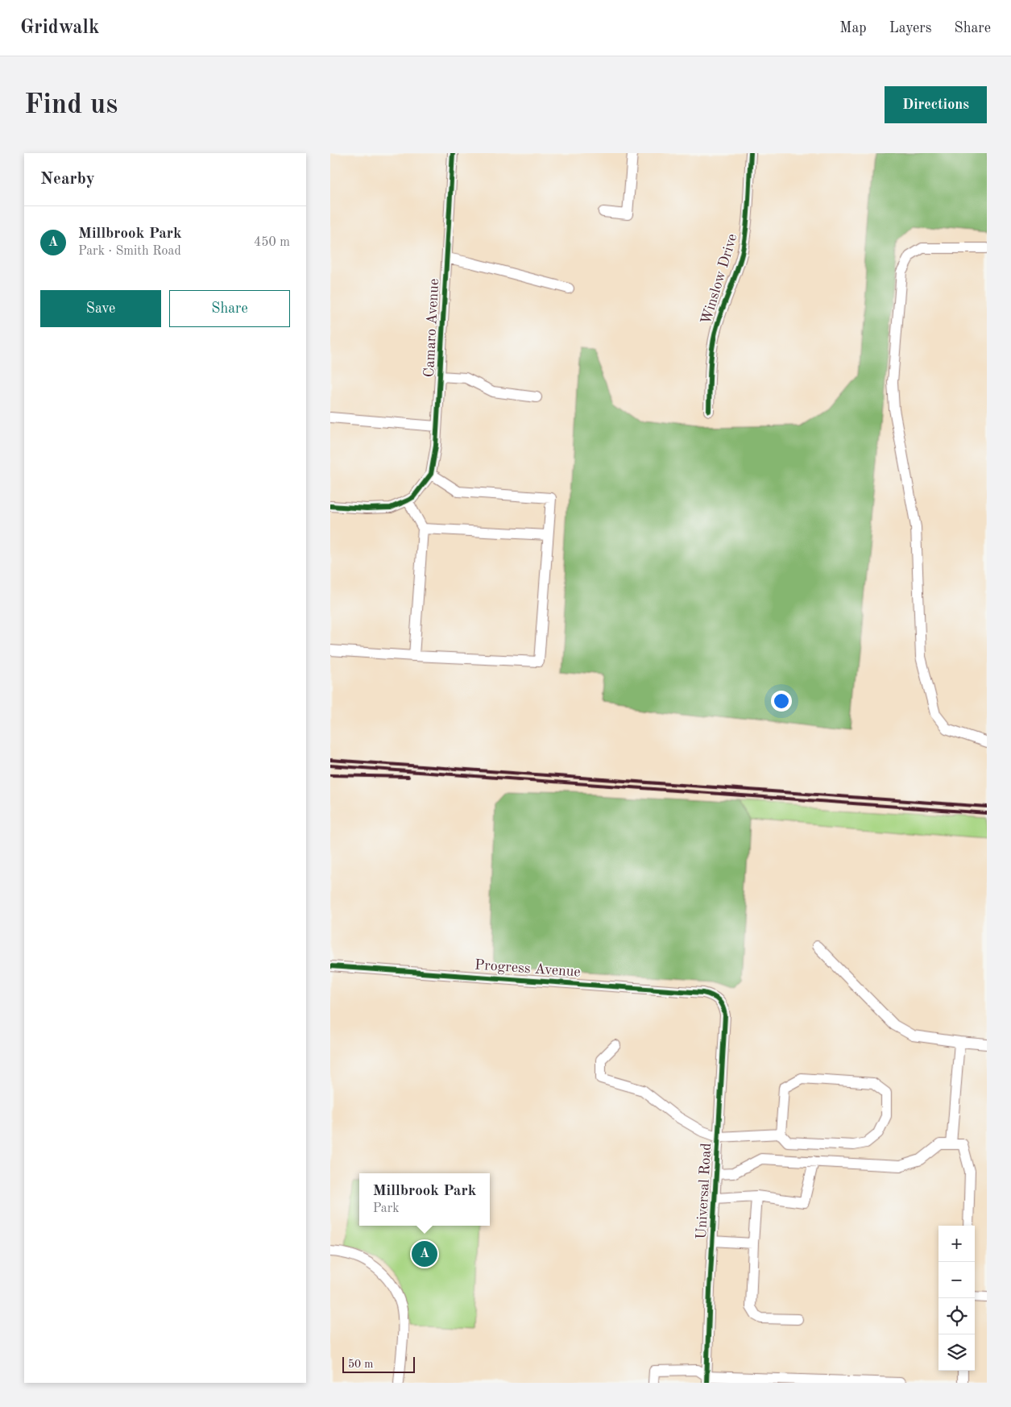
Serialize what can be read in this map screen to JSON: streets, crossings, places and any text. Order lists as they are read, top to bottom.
{
  "streets": {
    "street": [
      "Winslow Drive",
      "Camaro Avenue",
      "Progress Avenue",
      "Universal Road"
    ]
  },
  "crossings": [
    ["Progress Avenue", "Universal Road"]
  ],
  "scale_bar": "50 m",
  "page": {
    "header": "Gridwalk",
    "nav": ["Map", "Layers", "Share"],
    "buttons": [
      "Directions",
      ["Save", "Share"]
    ],
    "title": "Find us",
    "heading": "Nearby",
    "list": [
      {
        "mark": "A",
        "name": "Millbrook Park",
        "note": "Park · Smith Road",
        "value": "450 m"
      }
    ],
    "popup": ["Millbrook Park", "Park"],
    "map_buttons": ["+", "−"],
    "pins": "A",
    "scale": "50 m"
  }
}
